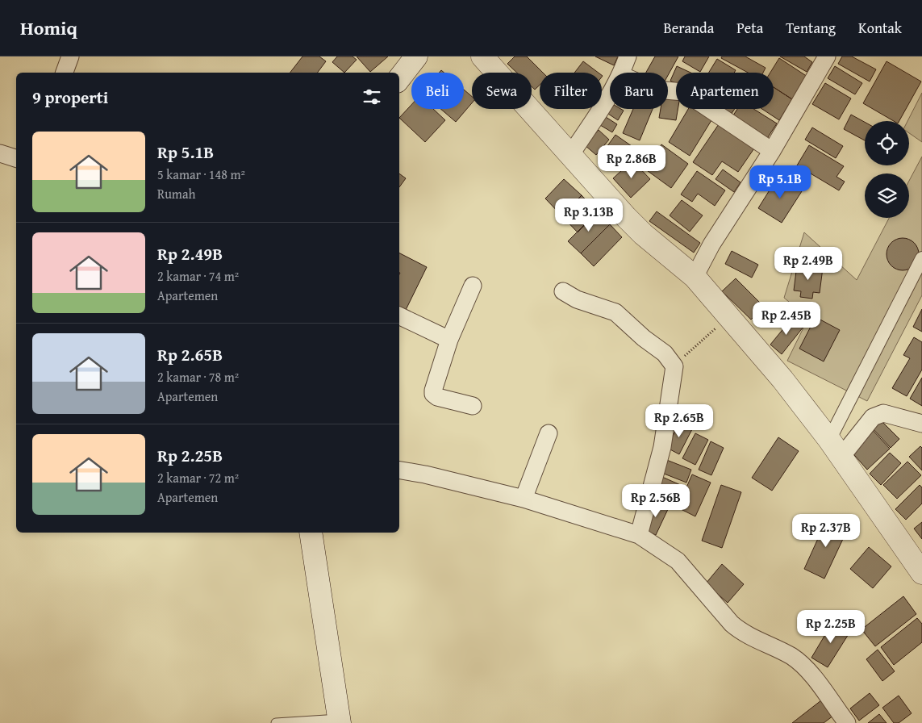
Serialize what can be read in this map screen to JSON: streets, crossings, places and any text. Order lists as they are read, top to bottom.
{
  "page": {
    "header": "Homiq",
    "nav": [
      "Beranda",
      "Peta",
      "Tentang",
      "Kontak"
    ],
    "chip": [
      "Beli",
      "Sewa",
      "Filter",
      "Baru",
      "Apartemen"
    ],
    "heading": "9 properti",
    "list": [
      {
        "name": "Rp 5.1B",
        "note": "5 kamar · 148 m² · Rumah"
      },
      {
        "name": "Rp 2.49B",
        "note": "2 kamar · 74 m² · Apartemen"
      },
      {
        "name": "Rp 2.65B",
        "note": "2 kamar · 78 m² · Apartemen"
      },
      {
        "name": "Rp 2.25B",
        "note": "2 kamar · 72 m² · Apartemen"
      }
    ],
    "price": [
      "Rp 2.86B",
      "Rp 5.1B",
      "Rp 3.13B",
      "Rp 2.49B",
      "Rp 2.45B",
      "Rp 2.65B",
      "Rp 2.56B",
      "Rp 2.37B",
      "Rp 2.25B"
    ]
  }
}
